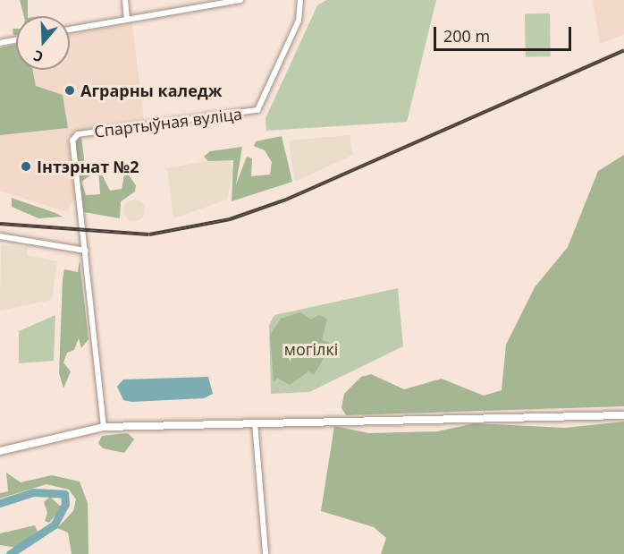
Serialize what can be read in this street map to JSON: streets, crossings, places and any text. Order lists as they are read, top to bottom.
{
  "streets": {
    "street": ["Спартыўная вуліца"]
  },
  "parks": ["могілкі"],
  "places": ["Аграрны каледж", "Інтэрнат №2"],
  "scale_bar": "200 m",
  "north": "bottom"
}
